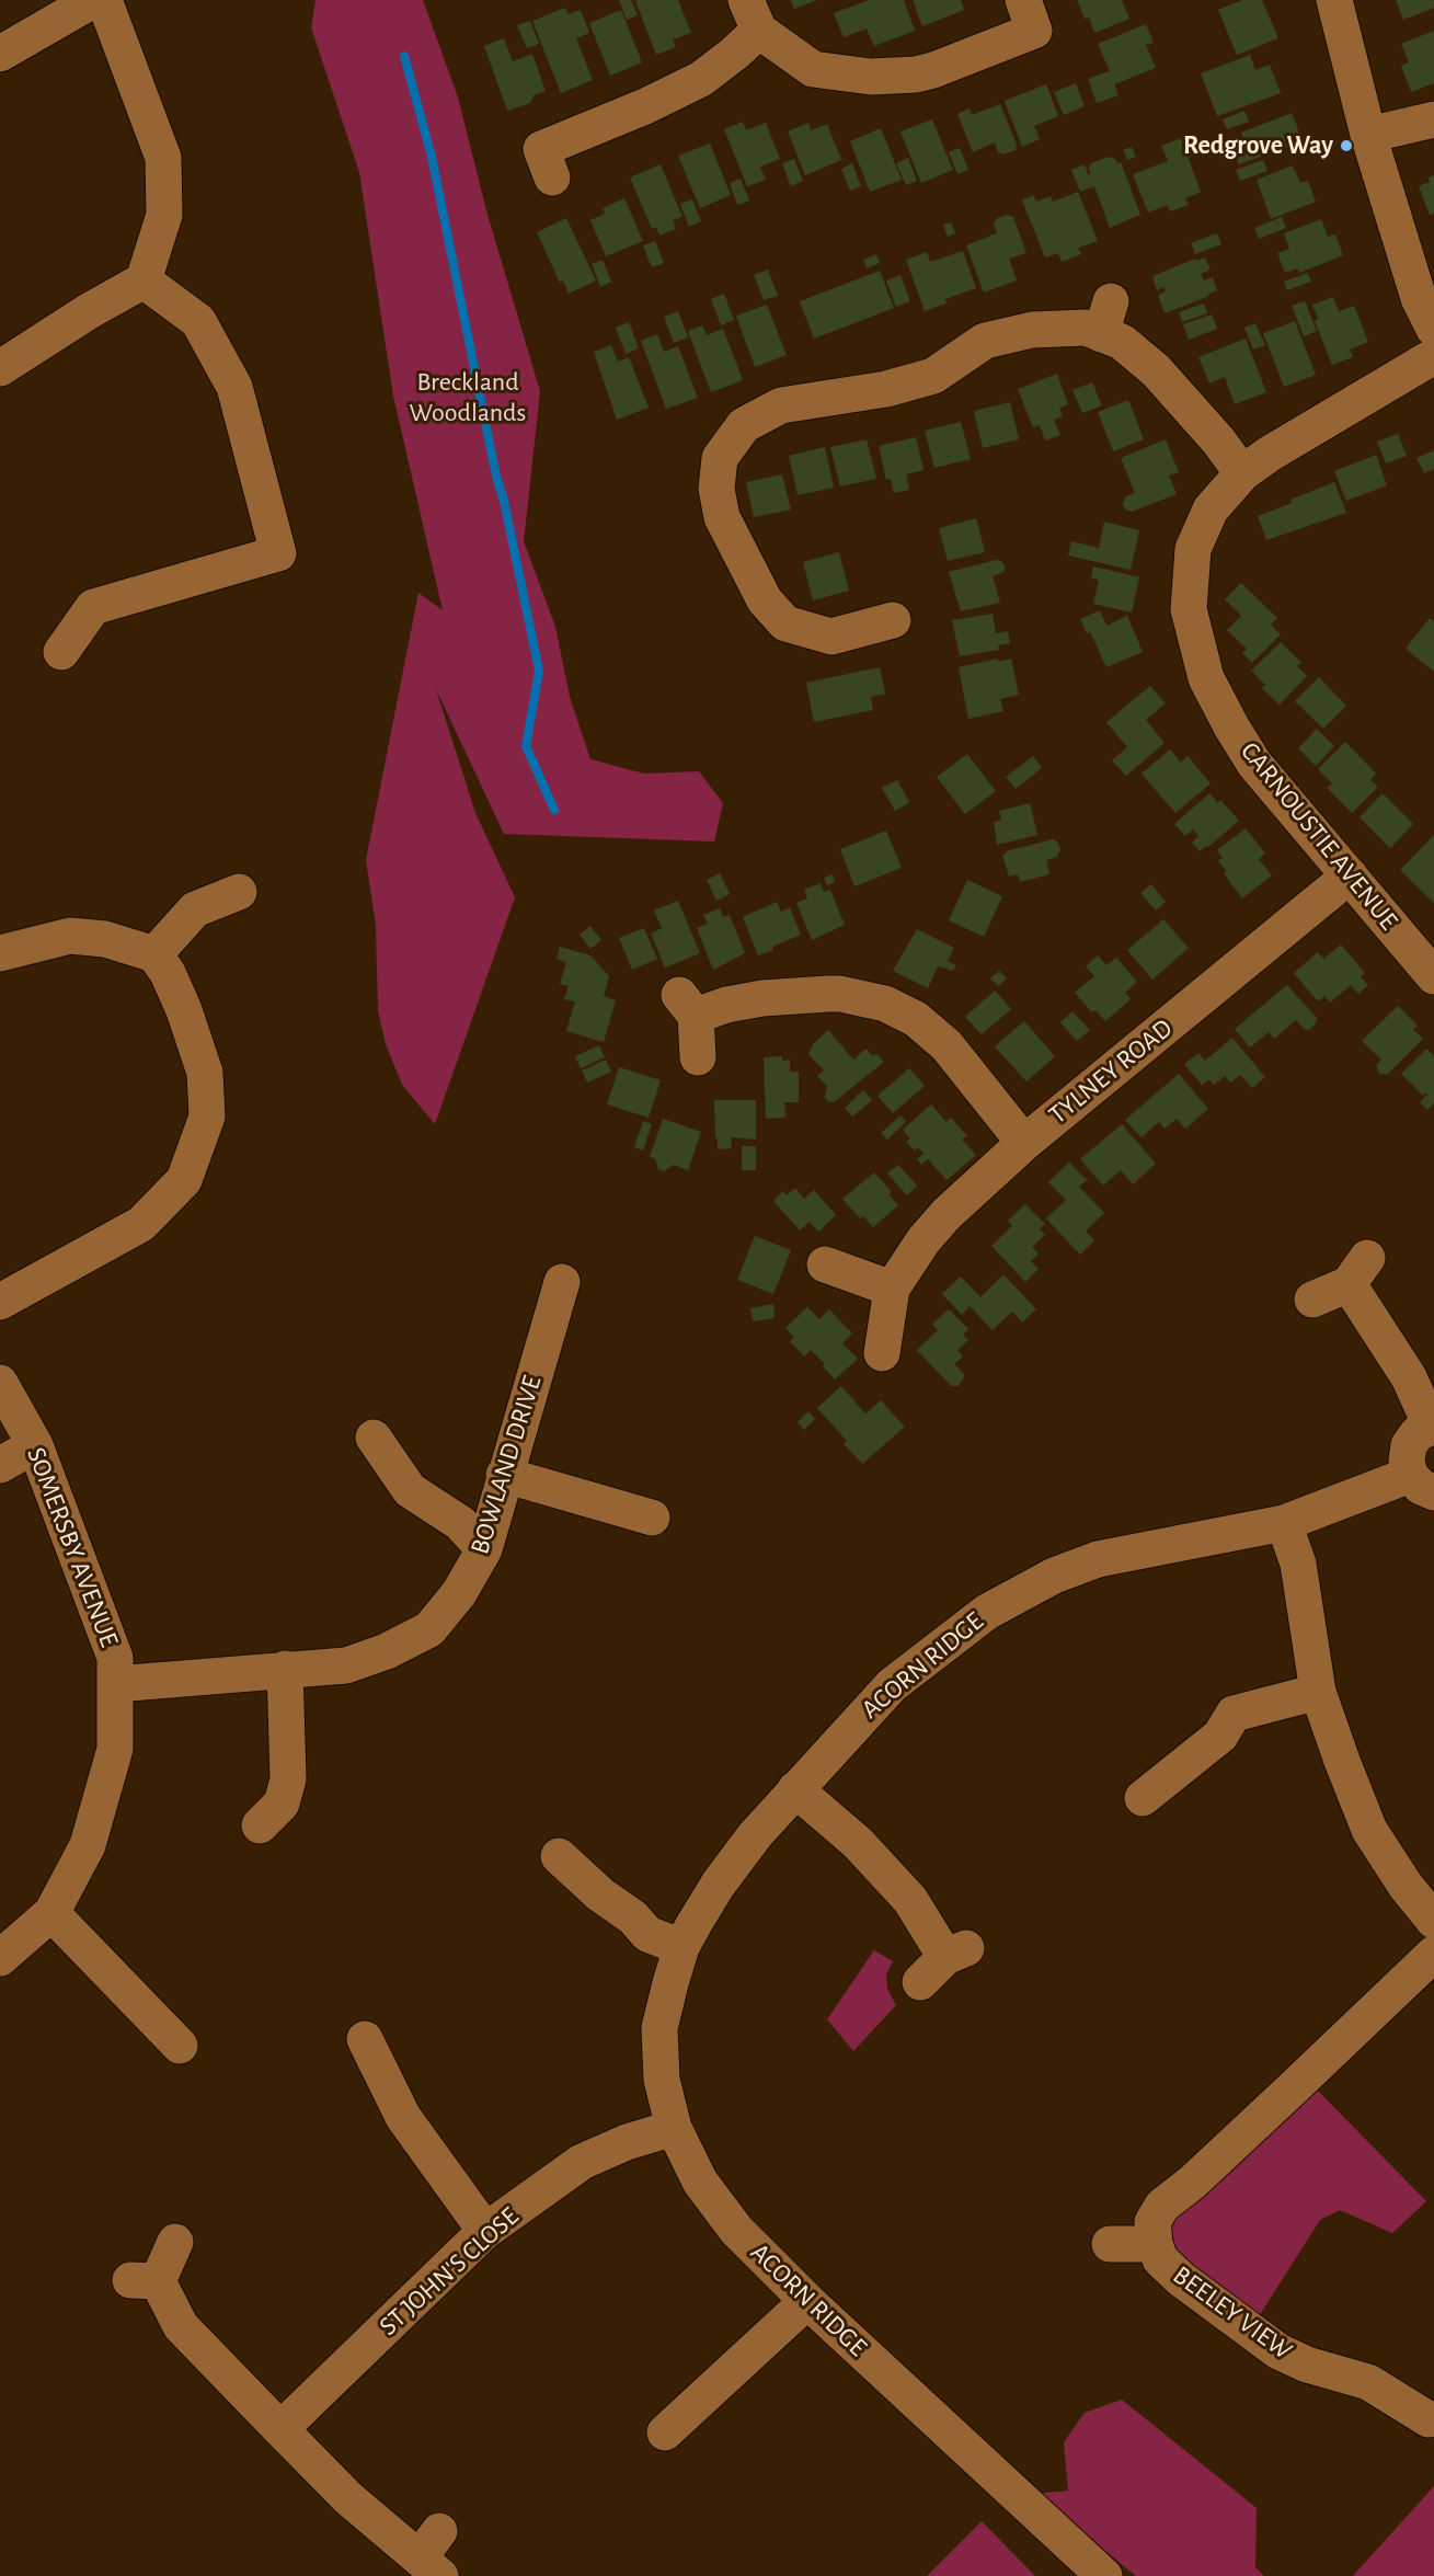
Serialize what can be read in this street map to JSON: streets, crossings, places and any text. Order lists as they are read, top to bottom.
{
  "streets": {
    "street": [
      "CARNOUSTIE AVENUE",
      "TYLNEY ROAD",
      "BOWLAND DRIVE",
      "SOMERSBY AVENUE",
      "ACORN RIDGE",
      "ST JOHN'S CLOSE",
      "BEELEY VIEW"
    ]
  },
  "crossings": [
    ["CARNOUSTIE AVENUE", "TYLNEY ROAD"],
    ["BOWLAND DRIVE", "SOMERSBY AVENUE"],
    ["ACORN RIDGE", "ST JOHN'S CLOSE"]
  ],
  "parks": ["Breckland Woodlands"],
  "places": ["Redgrove Way"]
}
